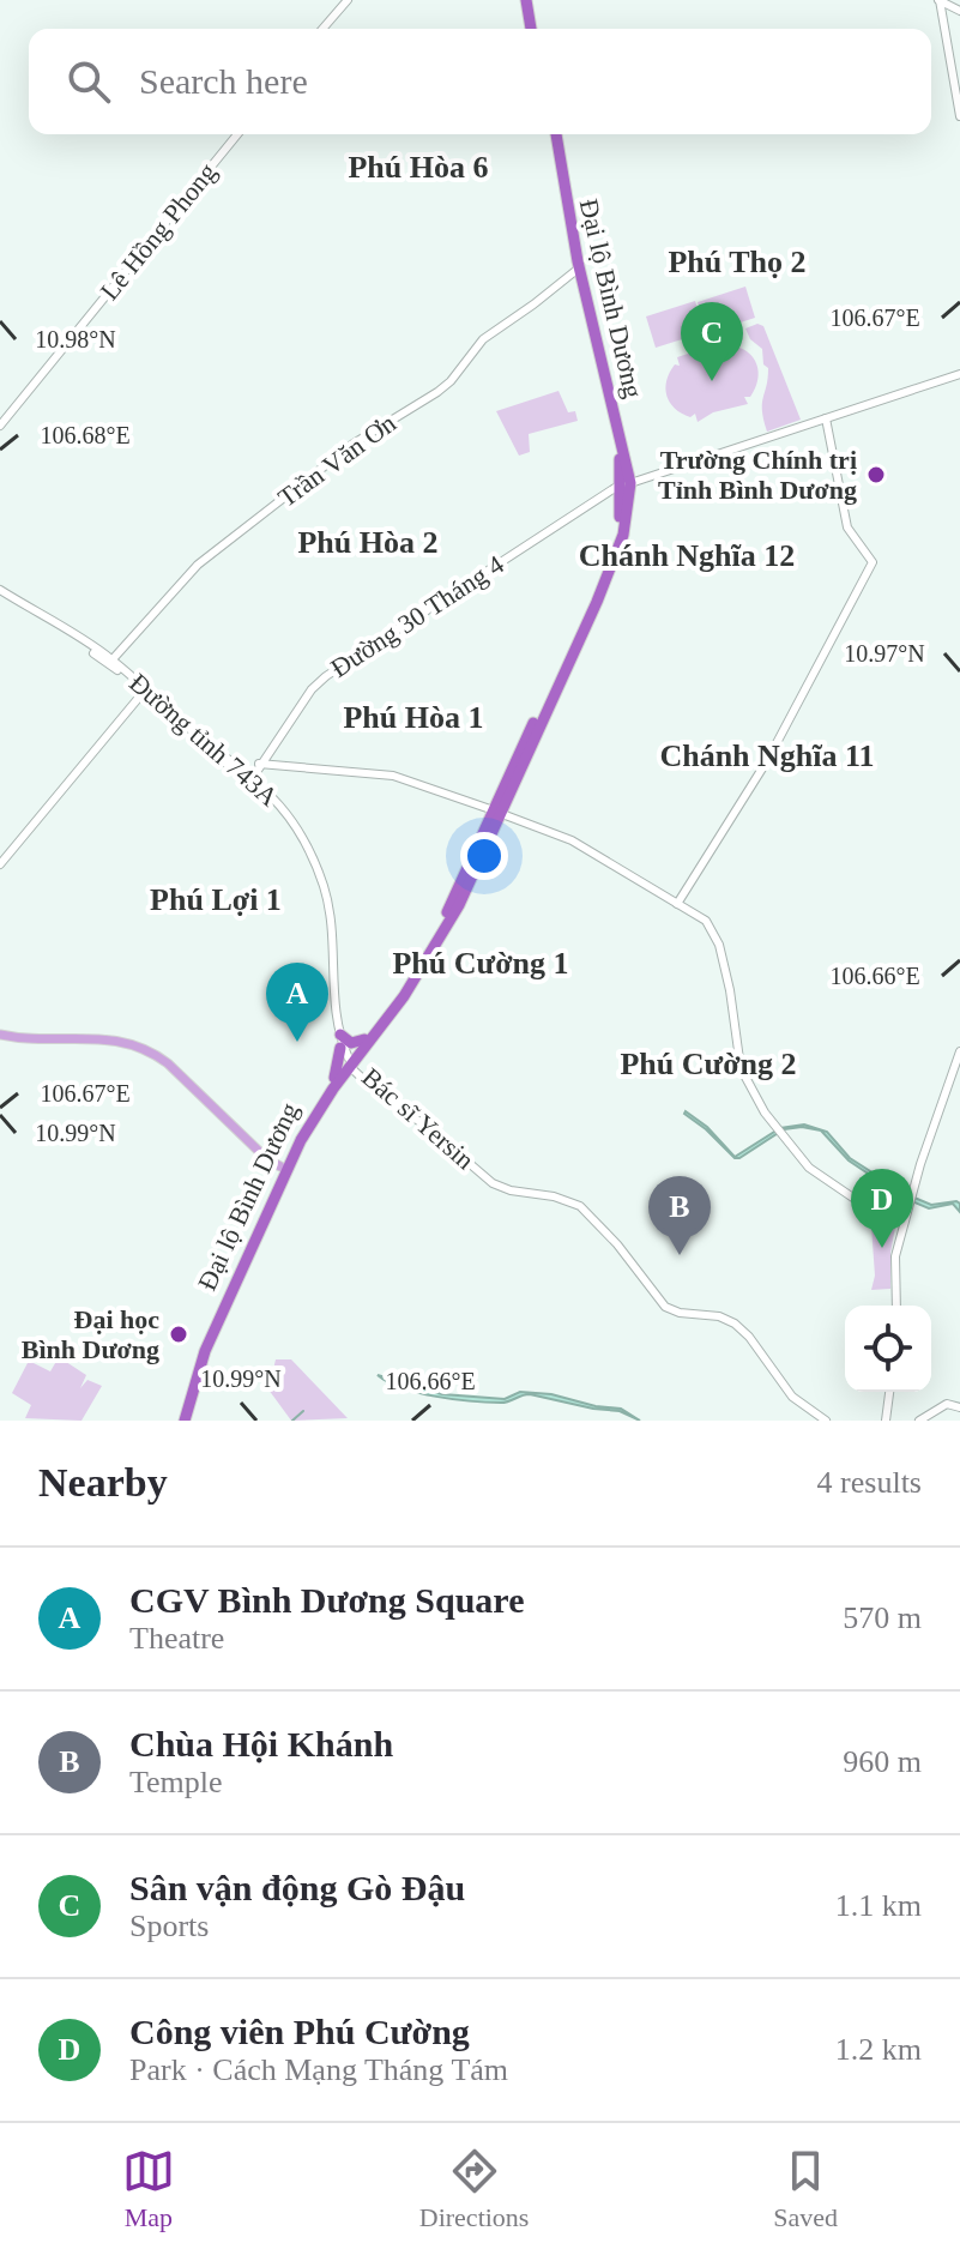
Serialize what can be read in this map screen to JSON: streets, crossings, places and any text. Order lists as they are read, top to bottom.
{
  "streets": {
    "highway": ["Đại lộ Bình Dương"],
    "street": [
      "Lê Hồng Phong",
      "Trần Văn Ơn",
      "Đường 30 Tháng 4",
      "Đường tỉnh 743A",
      "Bác sĩ Yersin"
    ]
  },
  "crossings": [
    ["Đại lộ Bình Dương", "Trần Văn Ơn"],
    ["Đại lộ Bình Dương", "Đường 30 Tháng 4"],
    ["Đại lộ Bình Dương", "Đường tỉnh 743A"],
    ["Đại lộ Bình Dương", "Bác sĩ Yersin"],
    ["Trần Văn Ơn", "Đường tỉnh 743A"],
    ["Đường 30 Tháng 4", "Đường tỉnh 743A"],
    ["Đường tỉnh 743A", "Bác sĩ Yersin"]
  ],
  "districts": [
    "Phú Hòa 6",
    "Phú Thọ 2",
    "Phú Hòa 2",
    "Chánh Nghĩa 12",
    "Phú Hòa 1",
    "Chánh Nghĩa 11",
    "Phú Lợi 1",
    "Phú Cường 1",
    "Phú Cường 2"
  ],
  "places": ["Trường Chính trị Tỉnh Bình Dương", "Đại học Bình Dương"],
  "page": {
    "search": "Search here",
    "pins": [
      "C",
      "A",
      "D",
      "B"
    ],
    "heading": ["Nearby", "4 results"],
    "list": [
      {
        "mark": "A",
        "name": "CGV Bình Dương Square",
        "note": "Theatre",
        "value": "570 m"
      },
      {
        "mark": "B",
        "name": "Chùa Hội Khánh",
        "note": "Temple",
        "value": "960 m"
      },
      {
        "mark": "C",
        "name": "Sân vận động Gò Đậu",
        "note": "Sports",
        "value": "1.1 km"
      },
      {
        "mark": "D",
        "name": "Công viên Phú Cường",
        "note": "Park · Cách Mạng Tháng Tám",
        "value": "1.2 km"
      }
    ],
    "nav": ["Map", "Directions", "Saved"]
  },
  "coordinates": [
    "106.67°E",
    "10.98°N",
    "106.68°E",
    "10.97°N",
    "106.66°E",
    "10.99°N"
  ]
}
